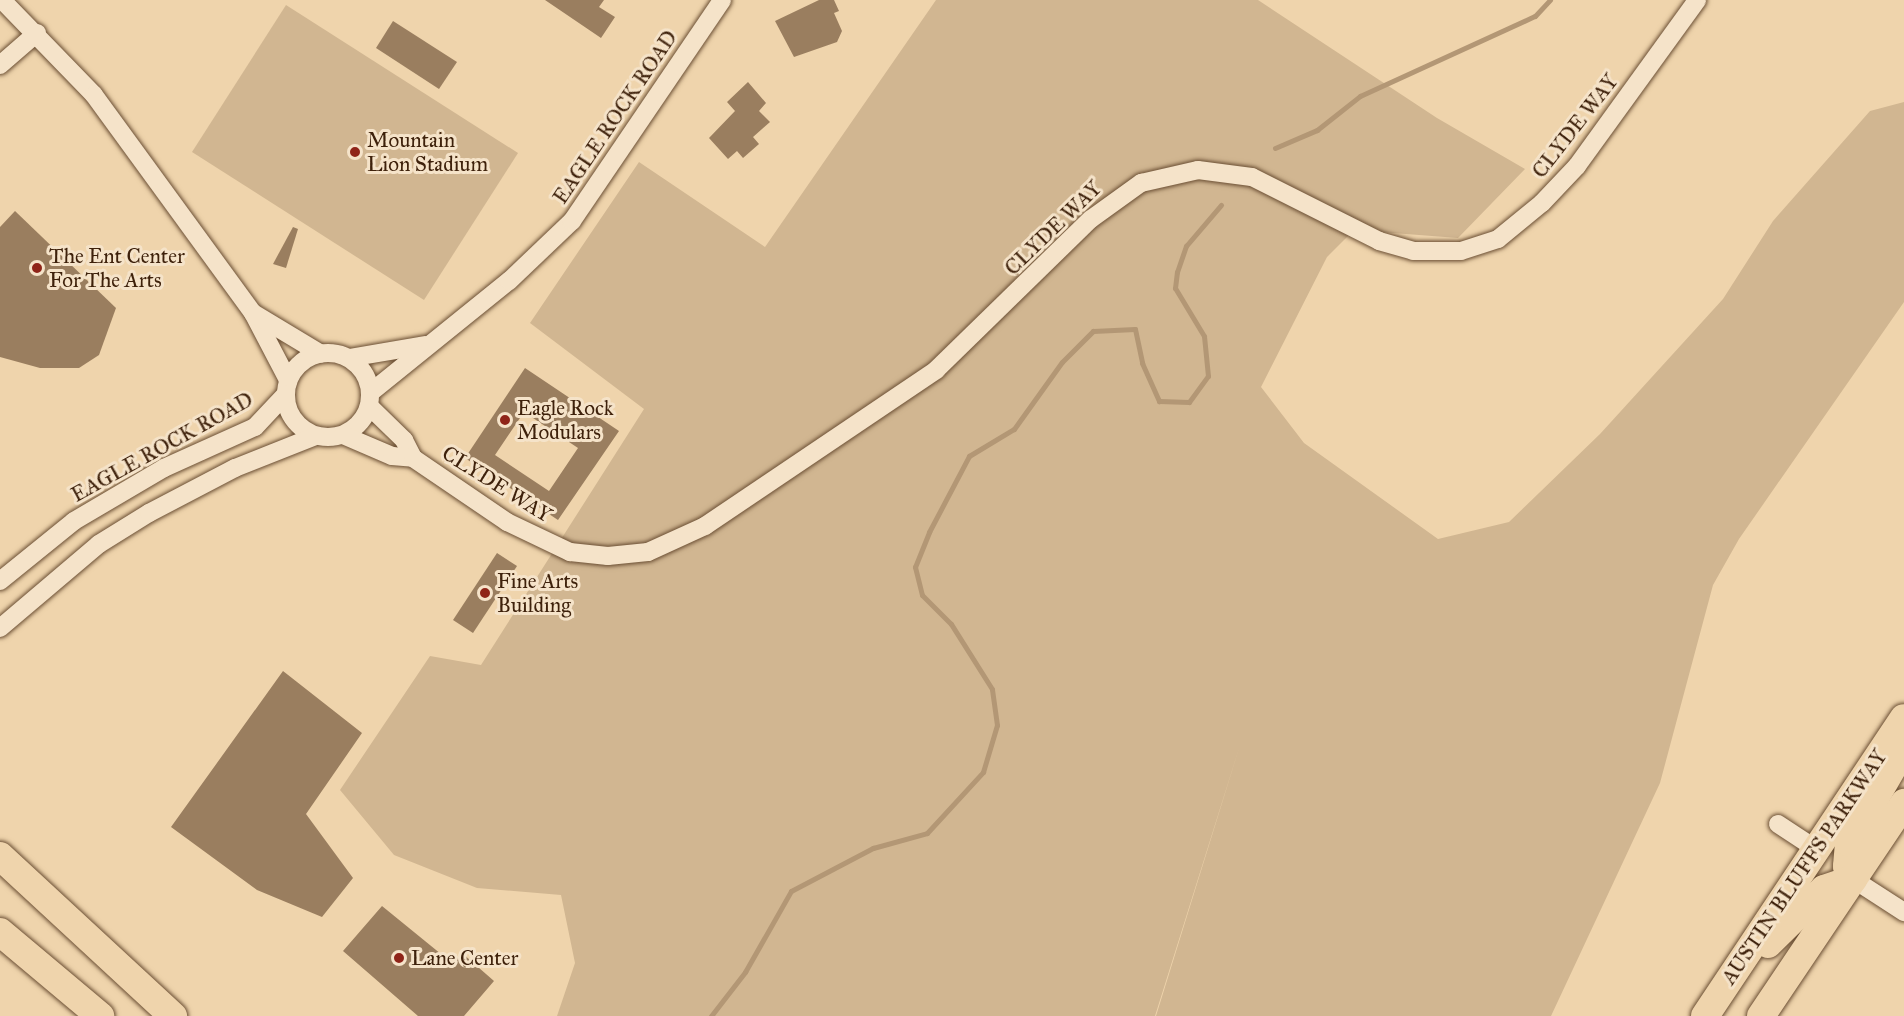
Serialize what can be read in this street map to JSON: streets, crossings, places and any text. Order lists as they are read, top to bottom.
{
  "streets": {
    "main road": ["AUSTIN BLUFFS PARKWAY"],
    "street": ["EAGLE ROCK ROAD", "CLYDE WAY"]
  },
  "places": [
    "Mountain Lion Stadium",
    "The Ent Center For The Arts",
    "Eagle Rock Modulars",
    "Fine Arts Building",
    "Lane Center"
  ]
}
